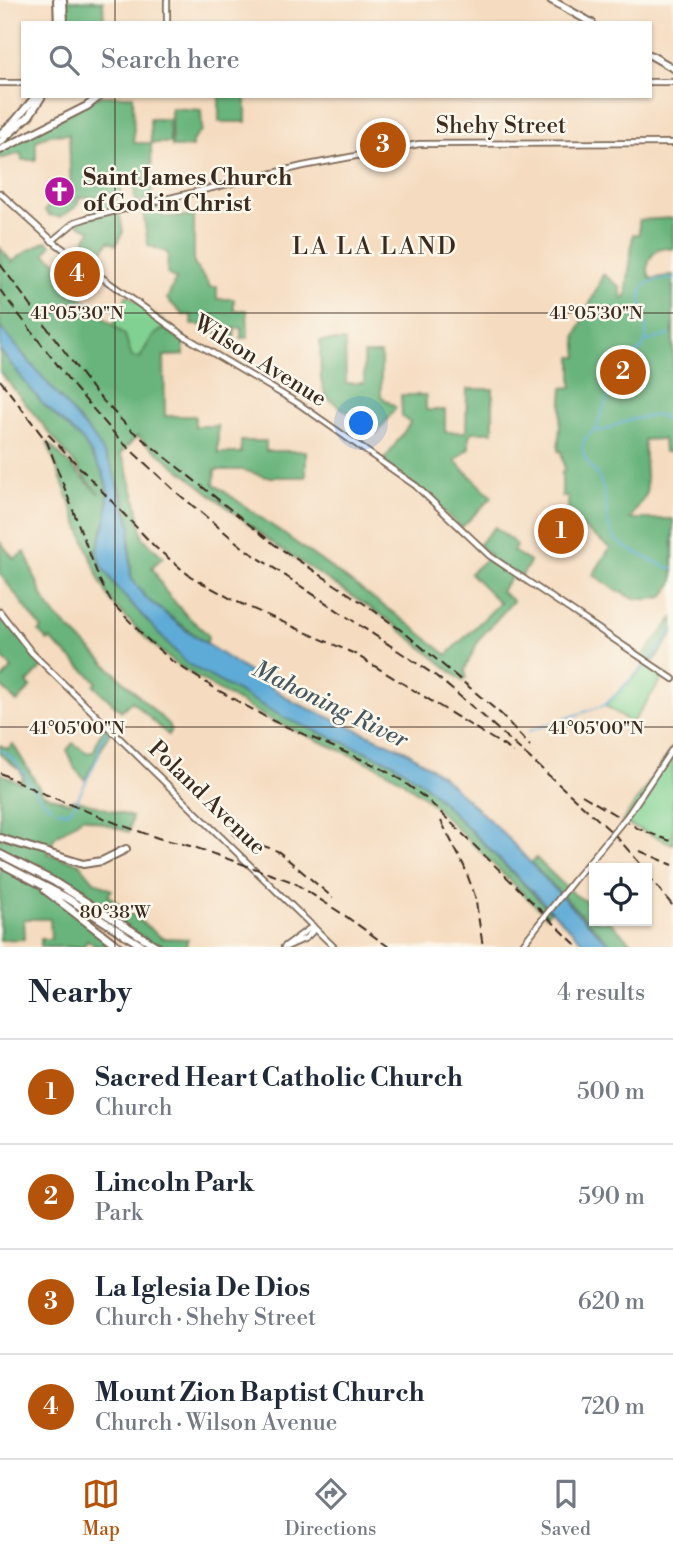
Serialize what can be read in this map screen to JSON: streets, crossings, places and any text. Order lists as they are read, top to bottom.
{
  "streets": {
    "main road": ["Shehy Street", "Wilson Avenue", "Poland Avenue"]
  },
  "crossings": [
    ["Shehy Street", "Wilson Avenue"]
  ],
  "districts": ["LA LA LAND"],
  "water": ["Mahoning River"],
  "places": {
    "church": ["Saint James Church of God in Christ"]
  },
  "page": {
    "search": "Search here",
    "pins": [
      "3",
      "4",
      "2",
      "1"
    ],
    "heading": ["Nearby", "4 results"],
    "list": [
      {
        "mark": "1",
        "name": "Sacred Heart Catholic Church",
        "note": "Church",
        "value": "500 m"
      },
      {
        "mark": "2",
        "name": "Lincoln Park",
        "note": "Park",
        "value": "590 m"
      },
      {
        "mark": "3",
        "name": "La Iglesia De Dios",
        "note": "Church · Shehy Street",
        "value": "620 m"
      },
      {
        "mark": "4",
        "name": "Mount Zion Baptist Church",
        "note": "Church · Wilson Avenue",
        "value": "720 m"
      }
    ],
    "nav": ["Map", "Directions", "Saved"]
  },
  "coordinates": ["41°05'30\"N", "41°05'00\"N", "80°38'W"]
}
